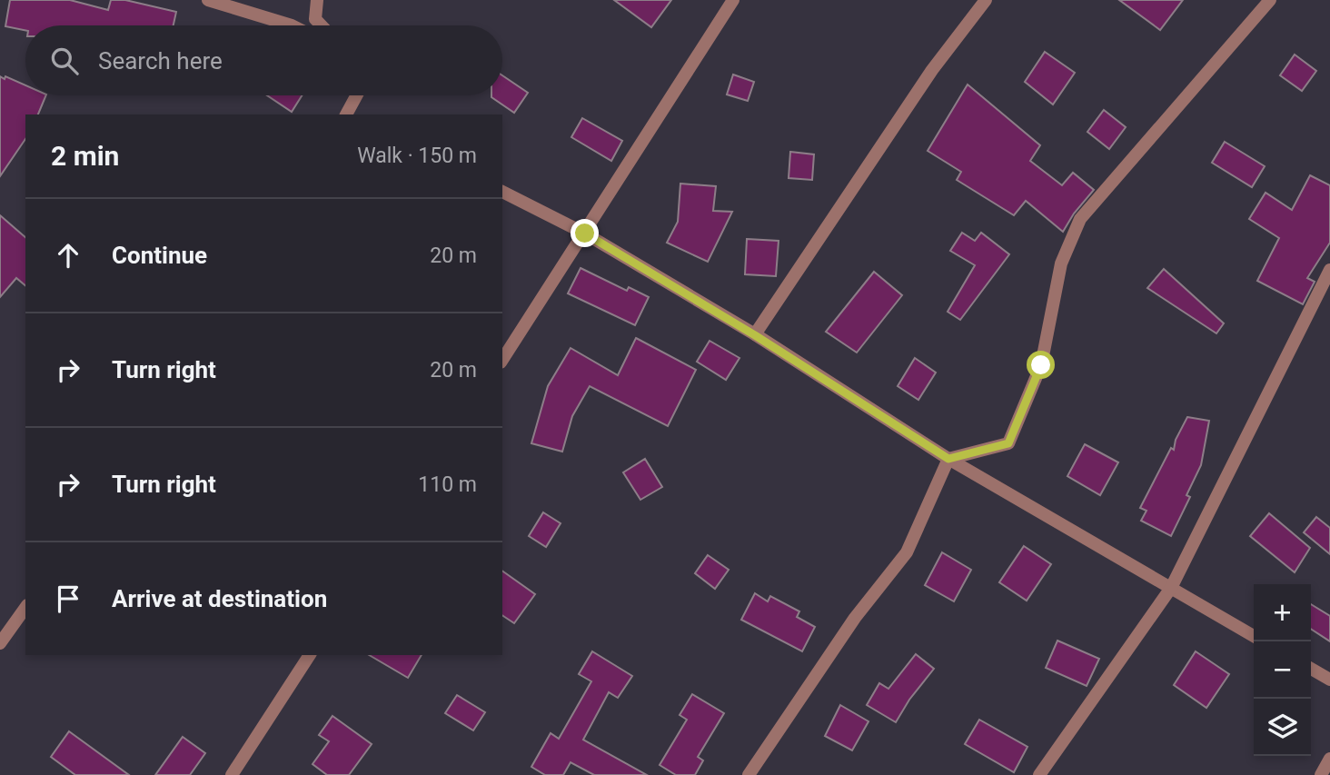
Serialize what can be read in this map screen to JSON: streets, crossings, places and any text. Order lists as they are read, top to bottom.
{
  "page": {
    "search": "Search here",
    "heading": ["2 min", "Walk · 150 m"],
    "list": [
      ["Continue", "20 m"],
      ["Turn right", "20 m"],
      ["Turn right", "110 m"],
      "Arrive at destination"
    ],
    "map_buttons": ["+", "−"]
  }
}
